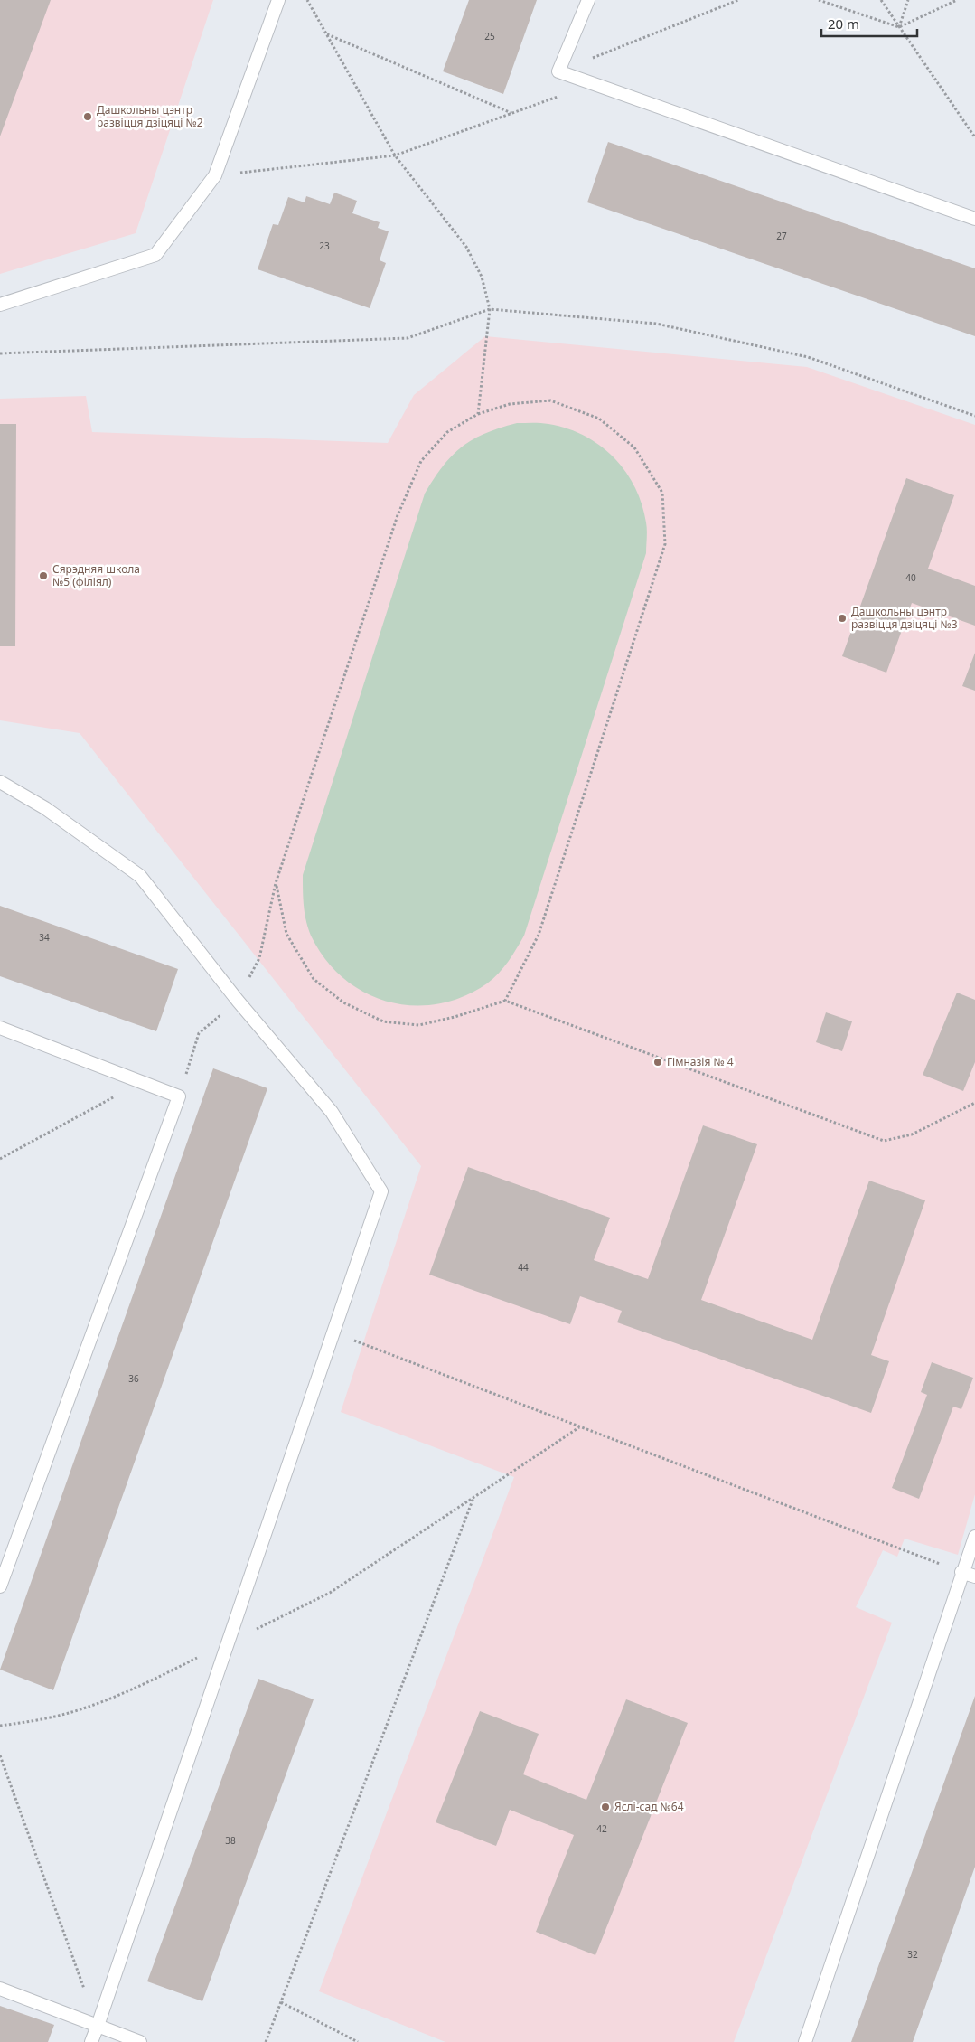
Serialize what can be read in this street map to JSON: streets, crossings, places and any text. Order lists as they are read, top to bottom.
{
  "places": [
    "Дашкольны цэнтр развіцця дзіцяці №2",
    "Сярэдняя школа №5 (філіял)",
    "Дашкольны цэнтр развіцця дзіцяці №3",
    "Гімназія № 4",
    "Яслі-сад №64"
  ],
  "house_numbers": [
    "25",
    "27",
    "23",
    "40",
    "34",
    "44",
    "36",
    "42",
    "38",
    "32"
  ],
  "scale_bar": "20 m"
}
